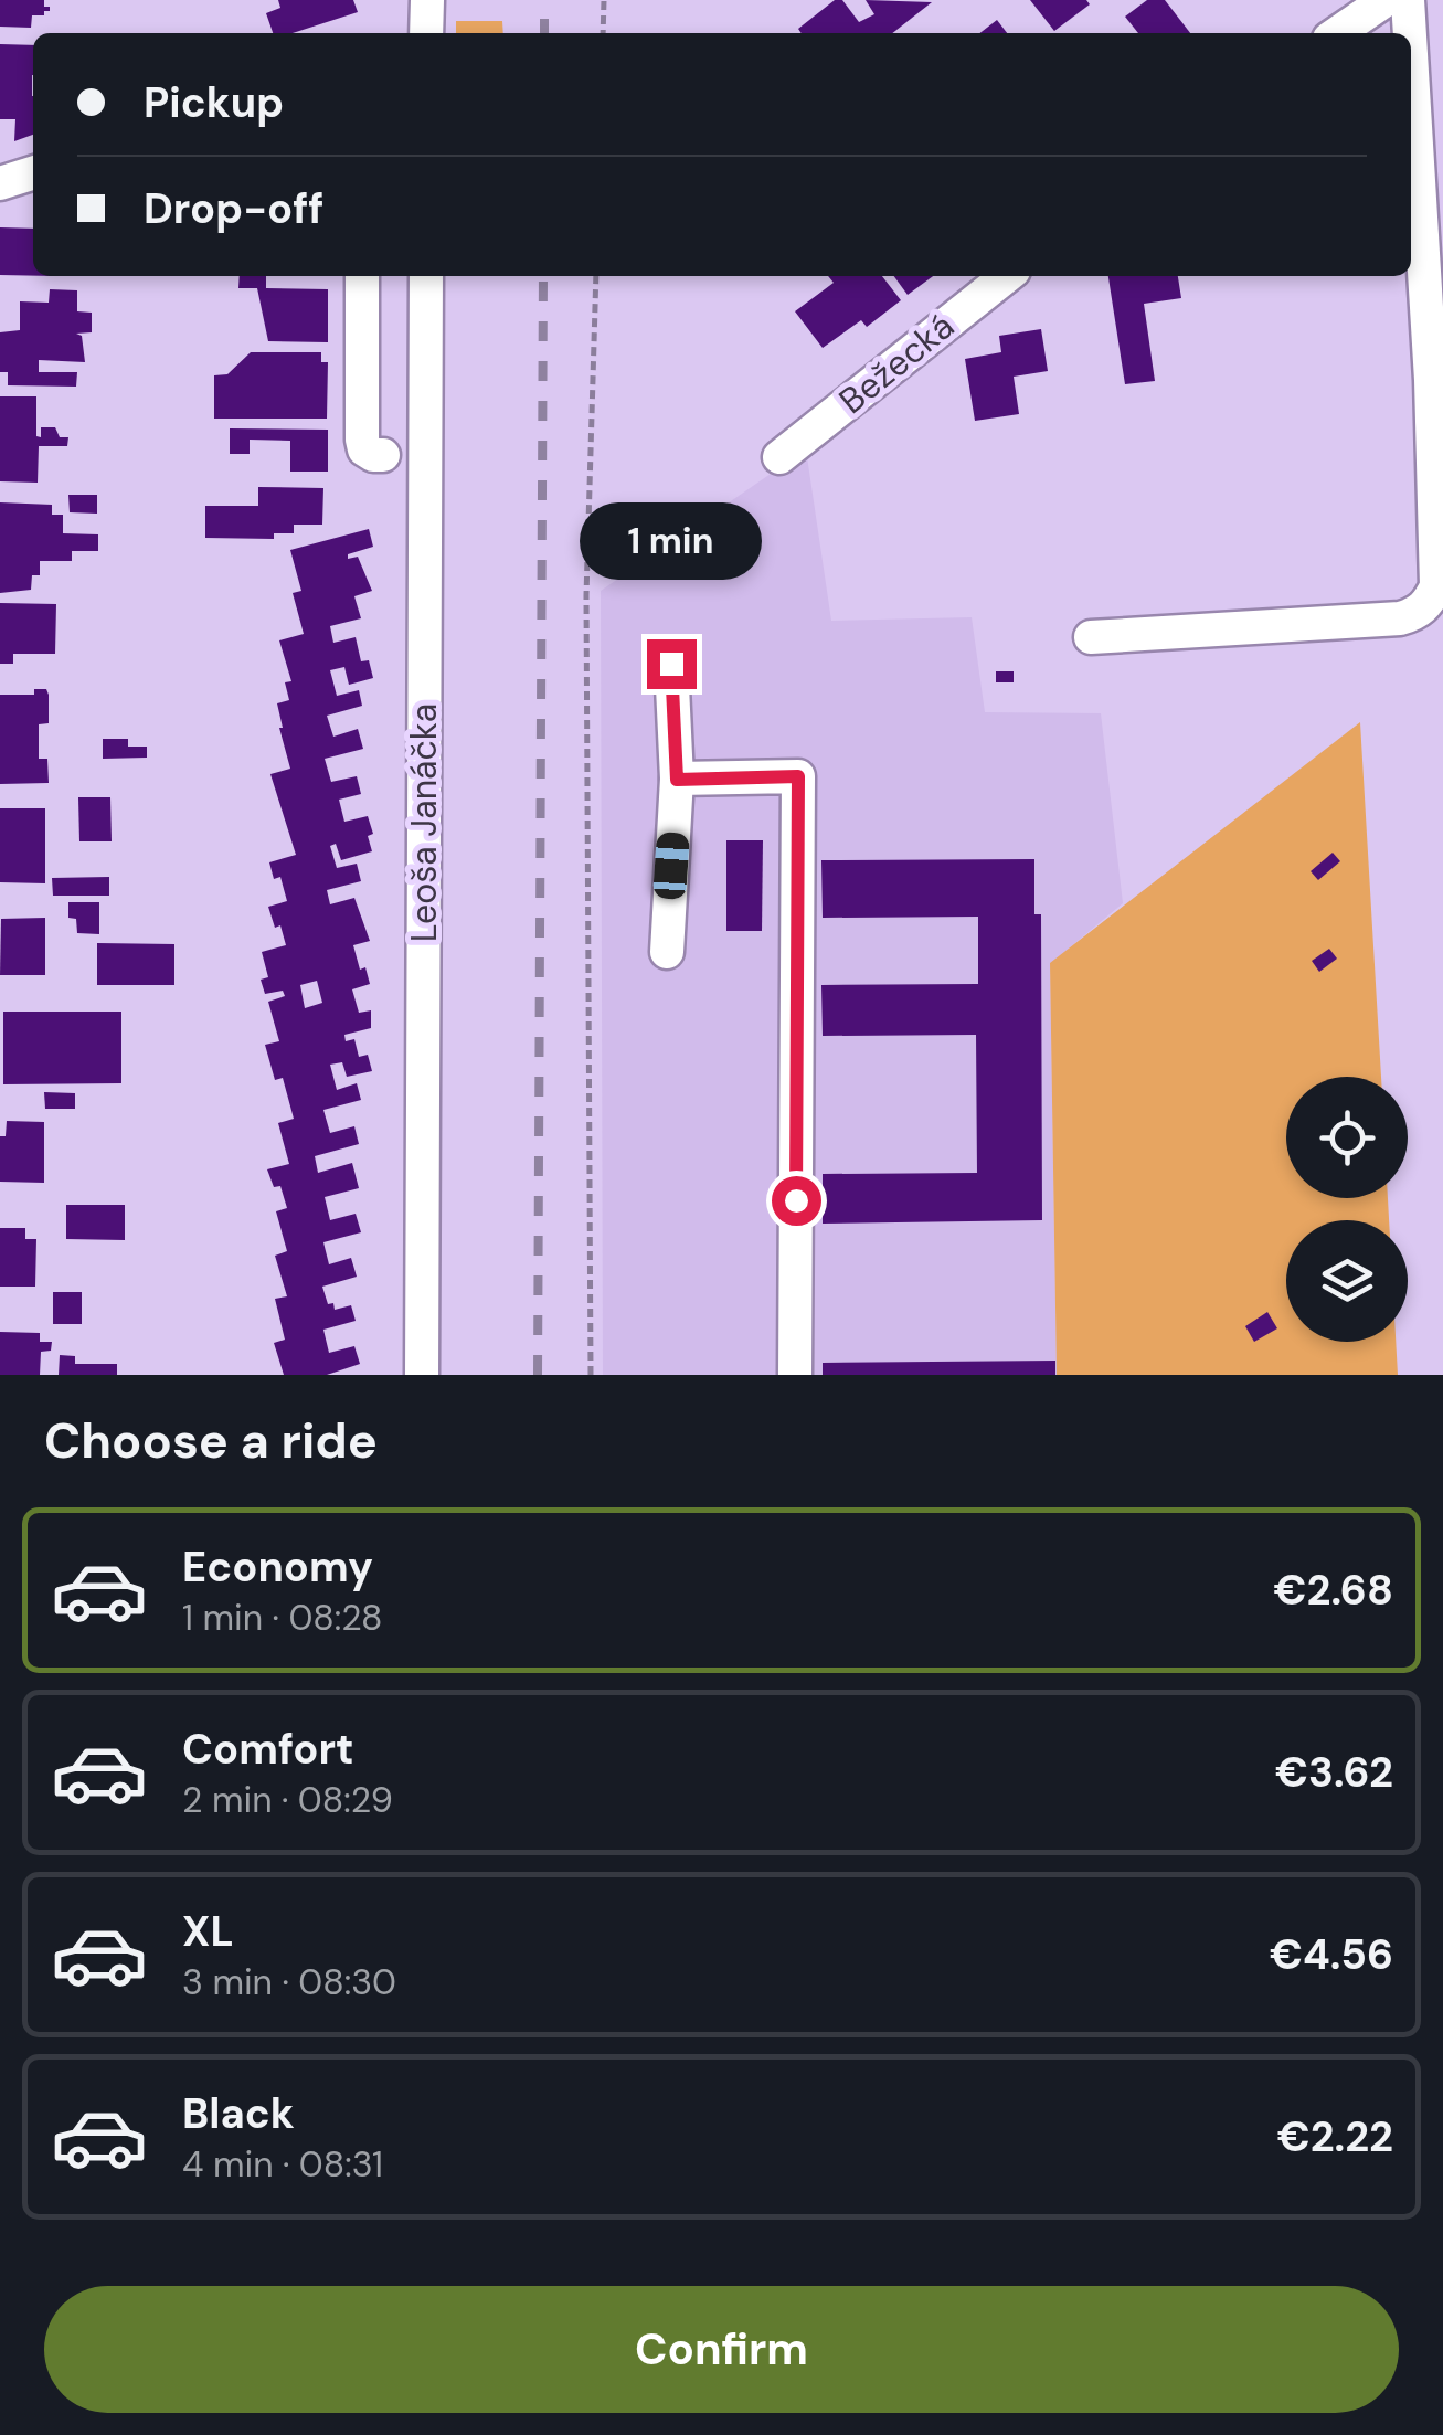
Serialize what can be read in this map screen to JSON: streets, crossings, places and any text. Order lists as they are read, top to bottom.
{
  "streets": {
    "street": ["Bežecká", "Leoša Janáčka"]
  },
  "page": {
    "banner": ["Pickup", "Drop-off"],
    "bubble": "1 min",
    "heading": "Choose a ride",
    "list": [
      {
        "name": "Economy",
        "note": "1 min · 08:28",
        "value": "€2.68"
      },
      {
        "name": "Comfort",
        "note": "2 min · 08:29",
        "value": "€3.62"
      },
      {
        "name": "XL",
        "note": "3 min · 08:30",
        "value": "€4.56"
      },
      {
        "name": "Black",
        "note": "4 min · 08:31",
        "value": "€2.22"
      }
    ],
    "buttons": "Confirm"
  }
}
